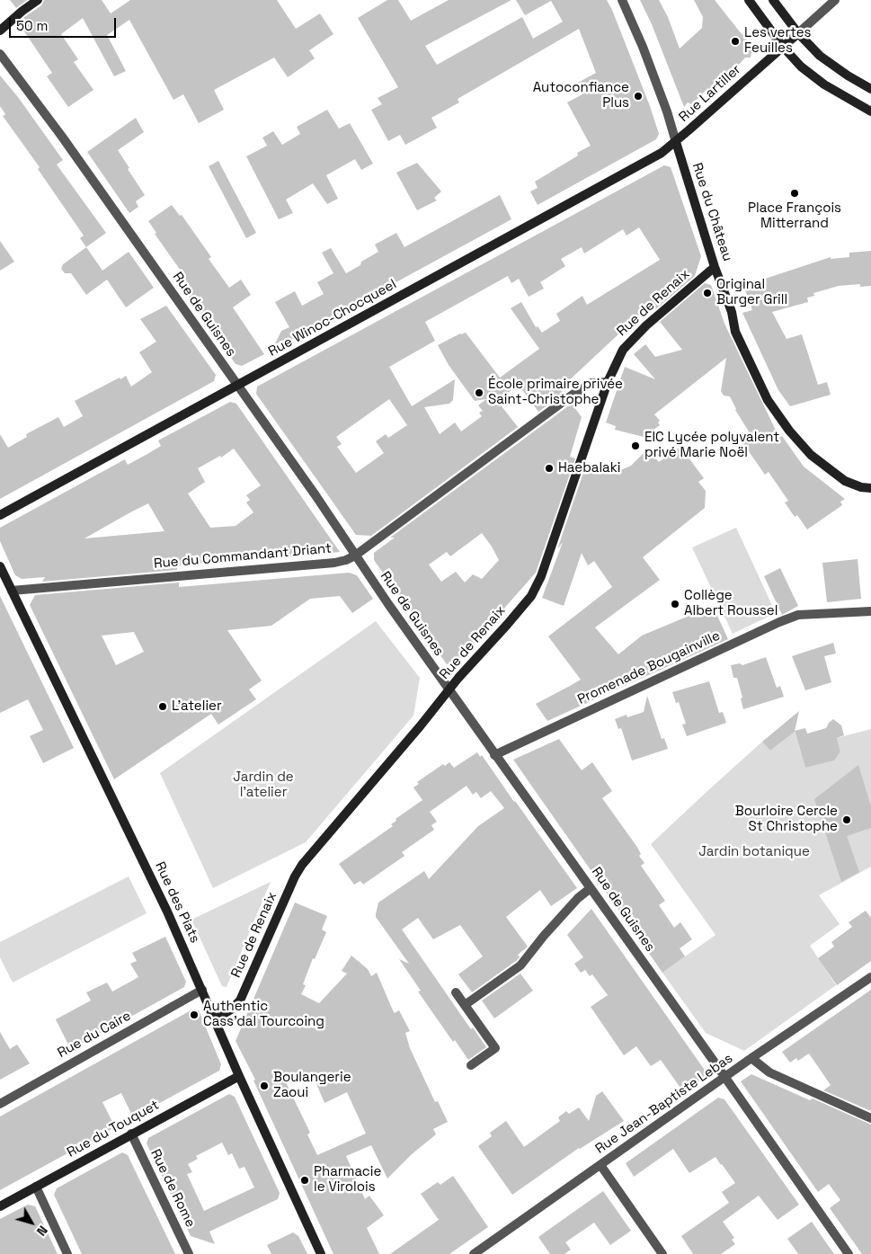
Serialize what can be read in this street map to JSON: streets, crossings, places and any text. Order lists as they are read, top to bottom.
{
  "streets": {
    "street": [
      "Rue Lartiller",
      "Rue du Château",
      "Rue de Renaix",
      "Rue de Guisnes",
      "Rue Winoc-Chocqueel",
      "Rue du Commandant Driant",
      "Promenade Bougainville",
      "Rue des Piats",
      "Rue du Caire",
      "Rue Jean-Baptiste Lebas",
      "Rue du Touquet",
      "Rue de Rome"
    ]
  },
  "crossings": [
    ["Rue Lartiller", "Rue du Château"],
    ["Rue Lartiller", "Rue Winoc-Chocqueel"],
    ["Rue du Château", "Rue de Renaix"],
    ["Rue du Château", "Rue Winoc-Chocqueel"],
    ["Rue de Renaix", "Rue de Guisnes"],
    ["Rue de Renaix", "Rue du Commandant Driant"],
    ["Rue de Renaix", "Rue des Piats"],
    ["Rue de Guisnes", "Rue Winoc-Chocqueel"],
    ["Rue de Guisnes", "Rue du Commandant Driant"],
    ["Rue de Guisnes", "Promenade Bougainville"],
    ["Rue de Guisnes", "Rue Jean-Baptiste Lebas"],
    ["Rue du Commandant Driant", "Rue des Piats"],
    ["Rue des Piats", "Rue du Caire"],
    ["Rue des Piats", "Rue du Touquet"],
    ["Rue du Touquet", "Rue de Rome"]
  ],
  "parks": ["Jardin de l'atelier", "Jardin botanique"],
  "places": [
    "Les vertes Feuilles",
    "Autoconfiance Plus",
    "Place François Mitterrand",
    "Original Burger Grill",
    "École primaire privée Saint-Christophe",
    "EIC Lycée polyvalent privé Marie Noël",
    "Haebalaki",
    "Collège Albert Roussel",
    "L'atelier",
    "Bourloire Cercle St Christophe",
    "Authentic Cass'dal Tourcoing",
    "Boulangerie Zaoui",
    "Pharmacie le Virolois"
  ],
  "scale_bar": "50 m",
  "north": "bottom right"
}
